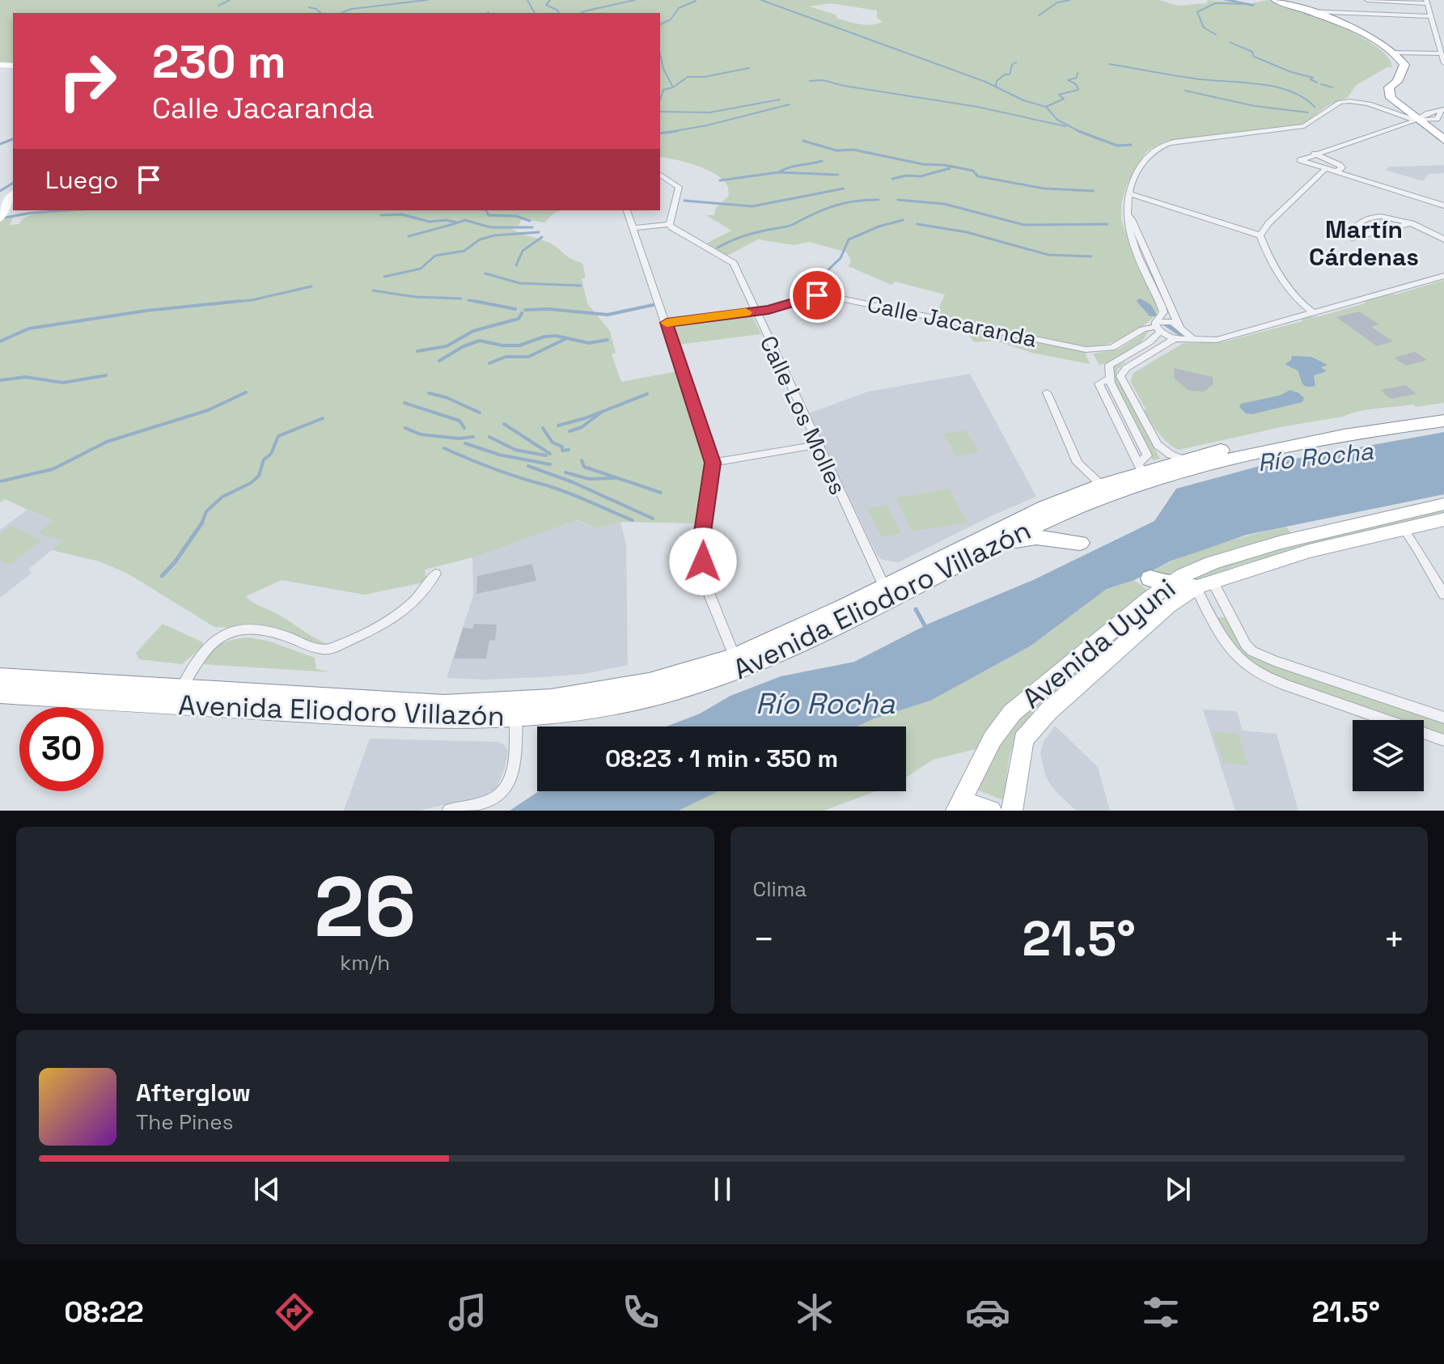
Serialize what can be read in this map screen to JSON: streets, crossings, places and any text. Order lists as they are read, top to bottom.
{
  "streets": {
    "highway": ["Avenida Eliodoro Villazón"],
    "main road": ["Avenida Uyuni"],
    "street": ["Calle Jacaranda", "Calle Los Molles"]
  },
  "crossings": [
    ["Calle Jacaranda", "Calle Los Molles"],
    ["Calle Los Molles", "Avenida Eliodoro Villazón"]
  ],
  "districts": ["Martín Cárdenas"],
  "water": ["Río Rocha"],
  "page": {
    "turn": ["230 m", "Calle Jacaranda"],
    "then": "Luego",
    "limit": "30",
    "trip": "08:23 · 1 min · 350 m",
    "tile": [
      ["26", "km/h"],
      "Clima"
    ],
    "heat": ["−", "21.5°", "+"],
    "song": ["Afterglow", "The Pines"],
    "tabs": ["08:22", "21.5°"]
  }
}
